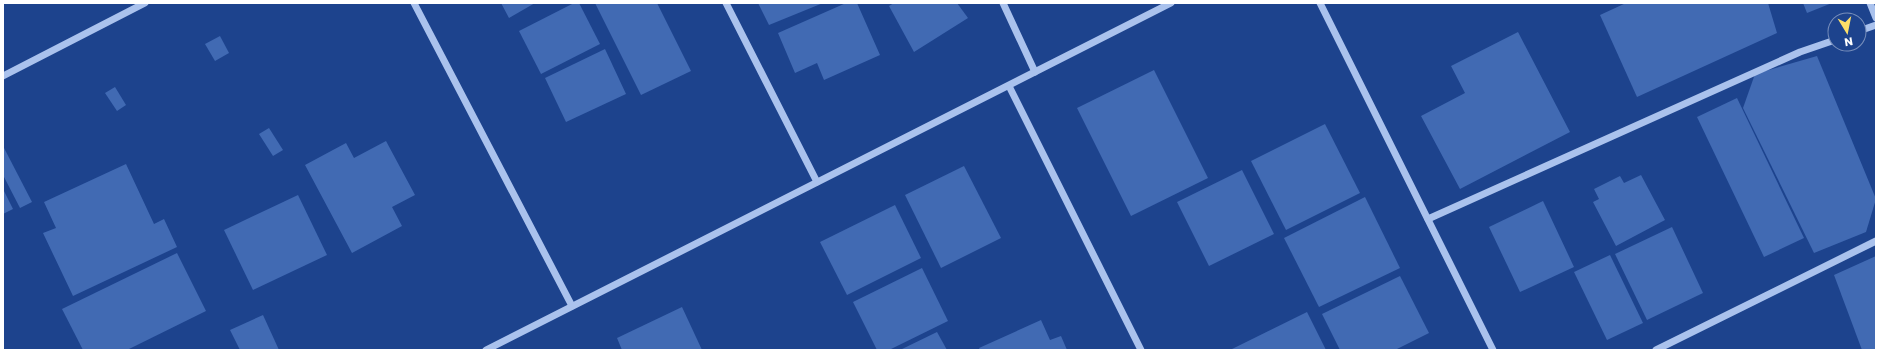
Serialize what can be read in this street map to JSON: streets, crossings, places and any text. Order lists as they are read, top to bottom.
{
  "north": "bottom"
}
